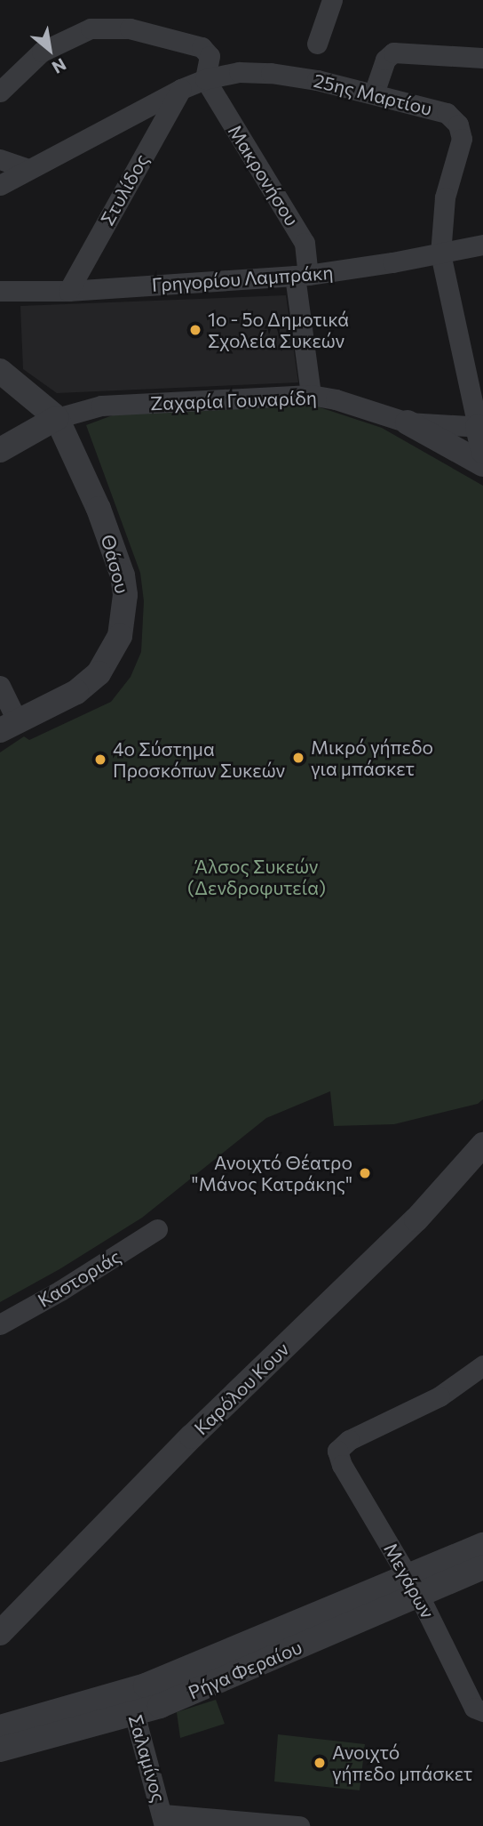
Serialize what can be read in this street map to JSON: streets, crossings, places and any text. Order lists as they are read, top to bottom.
{
  "streets": {
    "street": [
      "25ης Μαρτίου",
      "Μακρονήσου",
      "Στυλίδος",
      "Γρηγορίου Λαμπράκη",
      "Ζαχαρία Γουναρίδη",
      "Θάσου",
      "Καστοριάς",
      "Καρόλου Κουν",
      "Μεγάρων",
      "Ρήγα Φεραίου",
      "Σαλαμίνος"
    ]
  },
  "crossings": [
    ["25ης Μαρτίου", "Μακρονήσου"],
    ["25ης Μαρτίου", "Στυλίδος"],
    ["25ης Μαρτίου", "Γρηγορίου Λαμπράκη"],
    ["25ης Μαρτίου", "Ζαχαρία Γουναρίδη"],
    ["Μακρονήσου", "Γρηγορίου Λαμπράκη"],
    ["Μακρονήσου", "Ζαχαρία Γουναρίδη"],
    ["Στυλίδος", "Γρηγορίου Λαμπράκη"],
    ["Ζαχαρία Γουναρίδη", "Θάσου"],
    ["Μεγάρων", "Ρήγα Φεραίου"],
    ["Ρήγα Φεραίου", "Σαλαμίνος"]
  ],
  "parks": ["Άλσος Συκεών (Δενδροφυτεία)"],
  "places": [
    "1ο - 5ο Δημοτικά Σχολεία Συκεών",
    "Μικρό γήπεδο για μπάσκετ",
    "4ο Σύστημα Προσκόπων Συκεών",
    "Ανοιχτό Θέατρο \"Μάνος Κατράκης\"",
    "Ανοιχτό γήπεδο μπάσκετ"
  ],
  "north": "bottom right"
}
